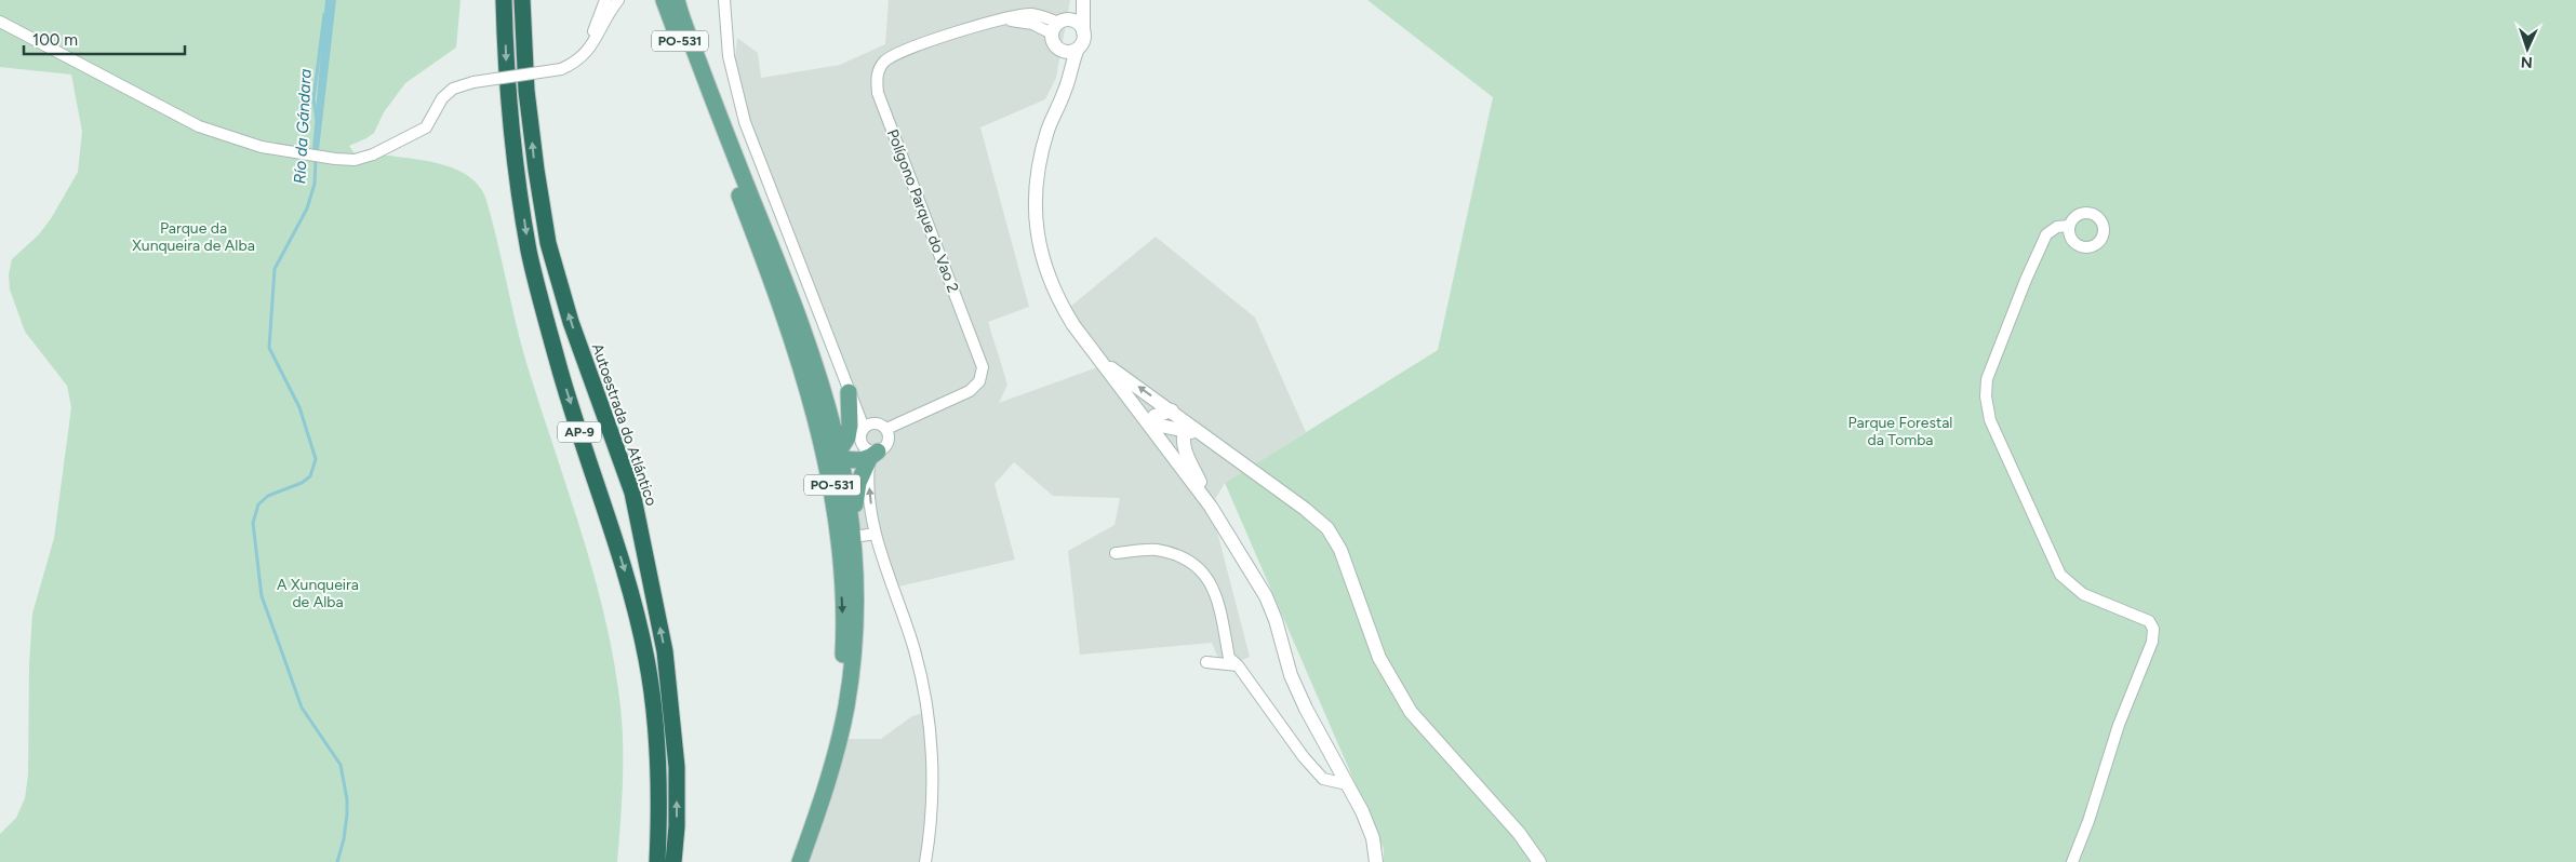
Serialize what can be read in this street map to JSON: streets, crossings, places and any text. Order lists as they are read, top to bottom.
{
  "streets": {
    "highway": ["Autoestrada do Atlántico", "AP-9"],
    "main road": ["PO-531"],
    "street": ["Polígono Parque do Vao 2"]
  },
  "water": ["Río da Gándara"],
  "parks": ["Parque da Xunqueira de Alba", "Parque Forestal da Tomba", "A Xunqueira de Alba"],
  "scale_bar": "100 m",
  "north": "bottom"
}
